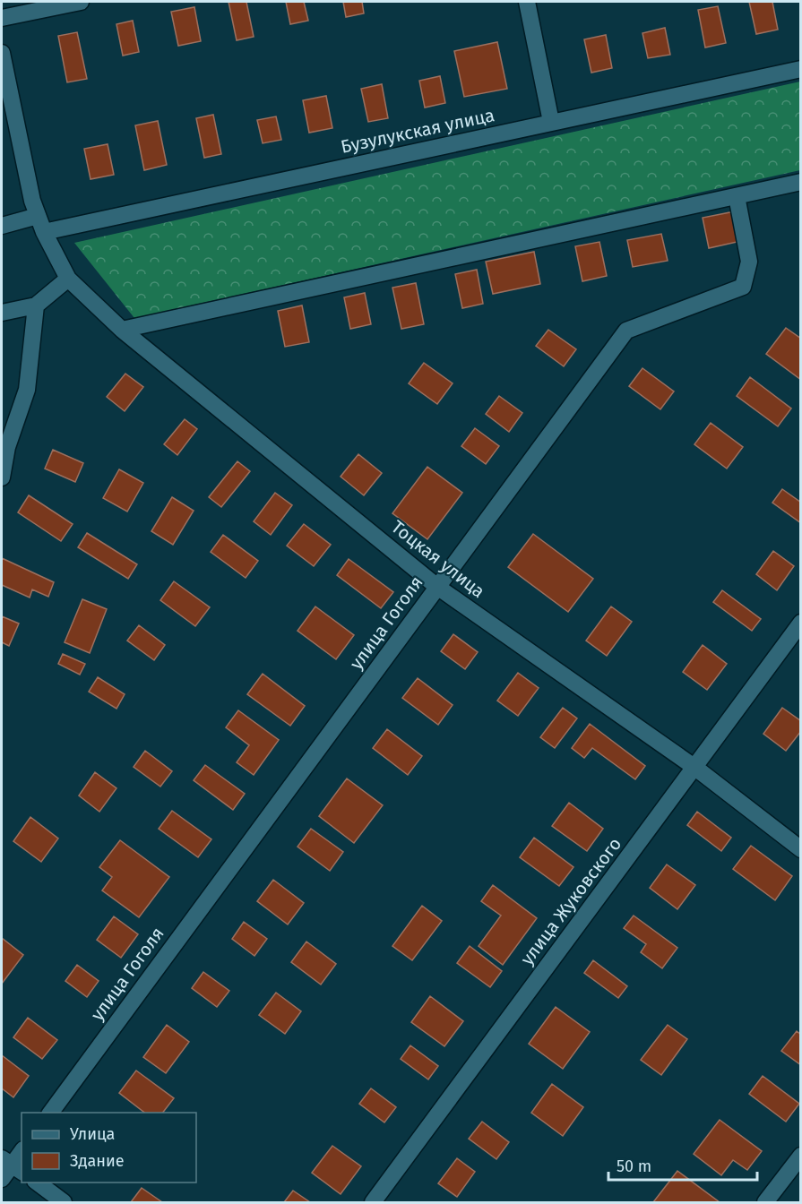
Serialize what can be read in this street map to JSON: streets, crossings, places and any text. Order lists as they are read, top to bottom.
{
  "streets": {
    "street": [
      "Бузулукская улица",
      "Тоцкая улица",
      "улица Гоголя",
      "улица Жуковского"
    ]
  },
  "crossings": [
    ["Бузулукская улица", "Тоцкая улица"],
    ["Тоцкая улица", "улица Гоголя"],
    ["Тоцкая улица", "улица Жуковского"]
  ],
  "legend": ["Улица", "Здание"],
  "scale_bar": "50 m"
}
